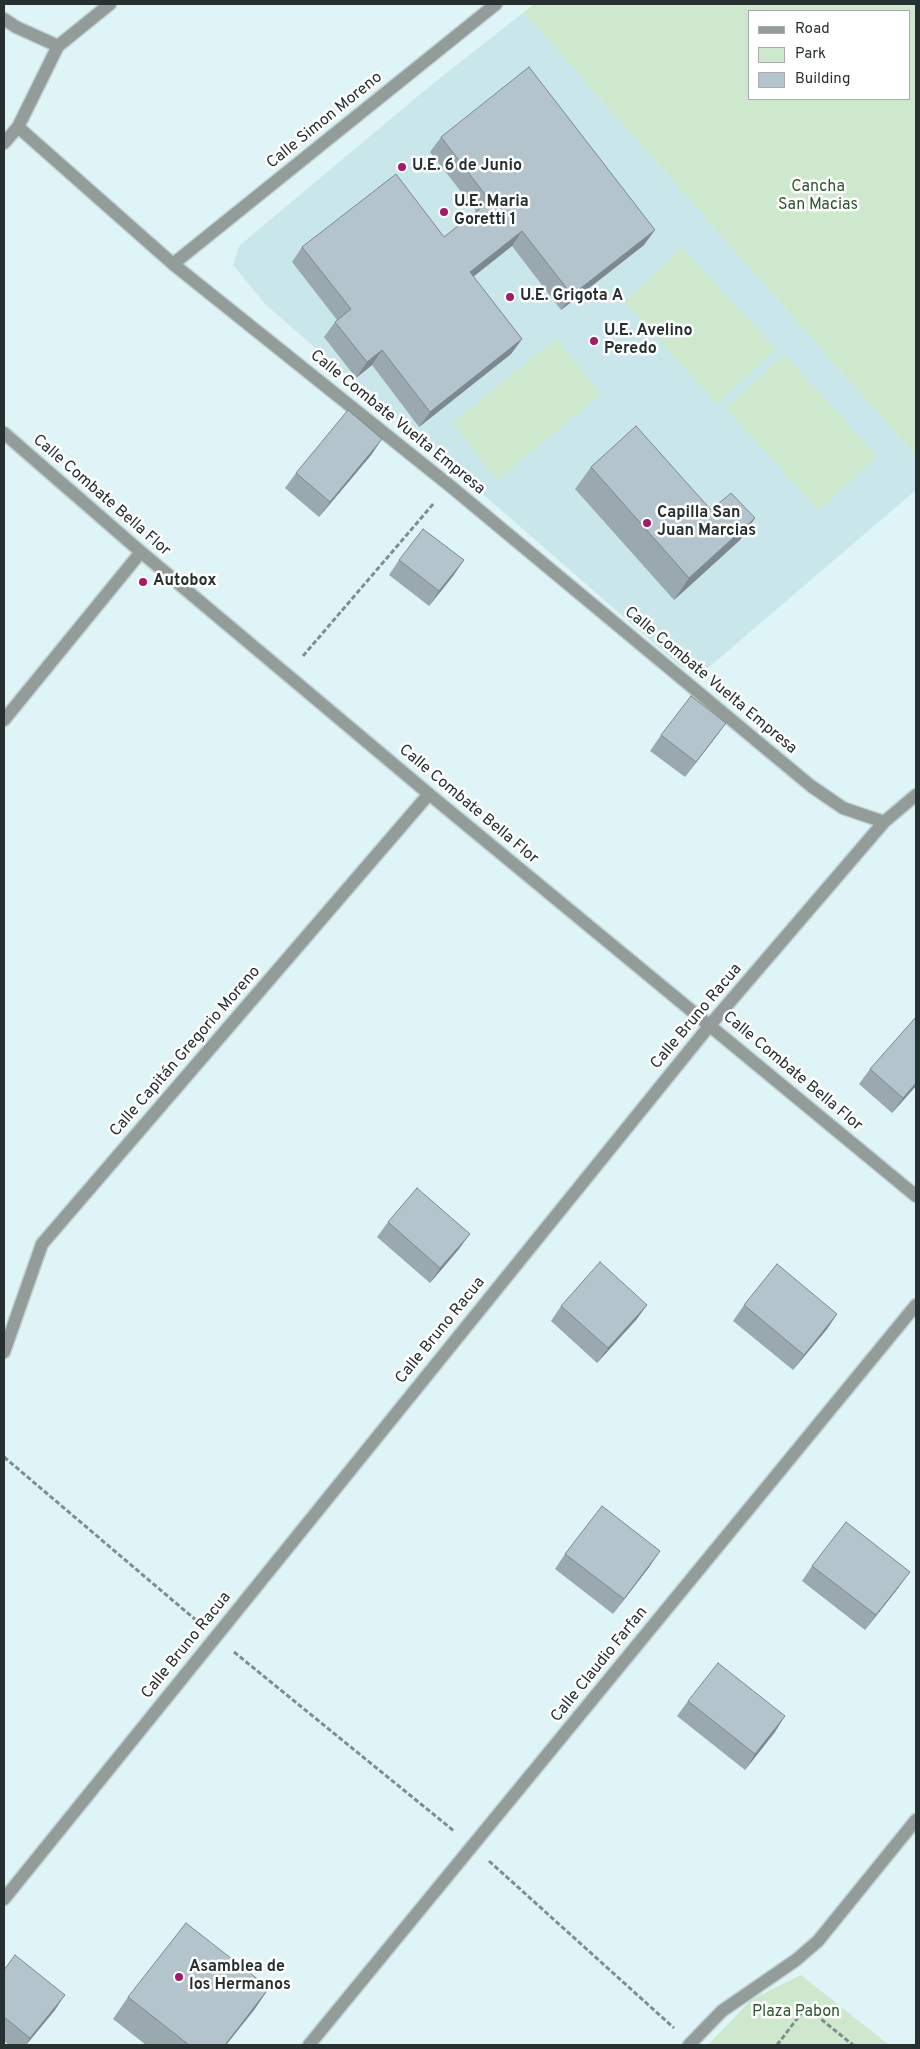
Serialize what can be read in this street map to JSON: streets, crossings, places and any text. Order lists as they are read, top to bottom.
{
  "streets": {
    "street": [
      "Calle Simon Moreno",
      "Calle Combate Vuelta Empresa",
      "Calle Combate Bella Flor",
      "Calle Bruno Racua",
      "Calle Capitán Gregorio Moreno",
      "Calle Claudio Farfan"
    ]
  },
  "crossings": [
    ["Calle Simon Moreno", "Calle Combate Vuelta Empresa"],
    ["Calle Combate Vuelta Empresa", "Calle Bruno Racua"],
    ["Calle Combate Bella Flor", "Calle Bruno Racua"],
    ["Calle Combate Bella Flor", "Calle Capitán Gregorio Moreno"]
  ],
  "parks": ["Cancha San Macias", "Plaza Pabon"],
  "places": [
    "U.E. 6 de Junio",
    "U.E. Maria Goretti 1",
    "U.E. Grigota A",
    "U.E. Avelino Peredo",
    "Capilla San Juan Marcias",
    "Autobox",
    "Asamblea de los Hermanos"
  ],
  "legend": ["Road", "Park", "Building"]
}
